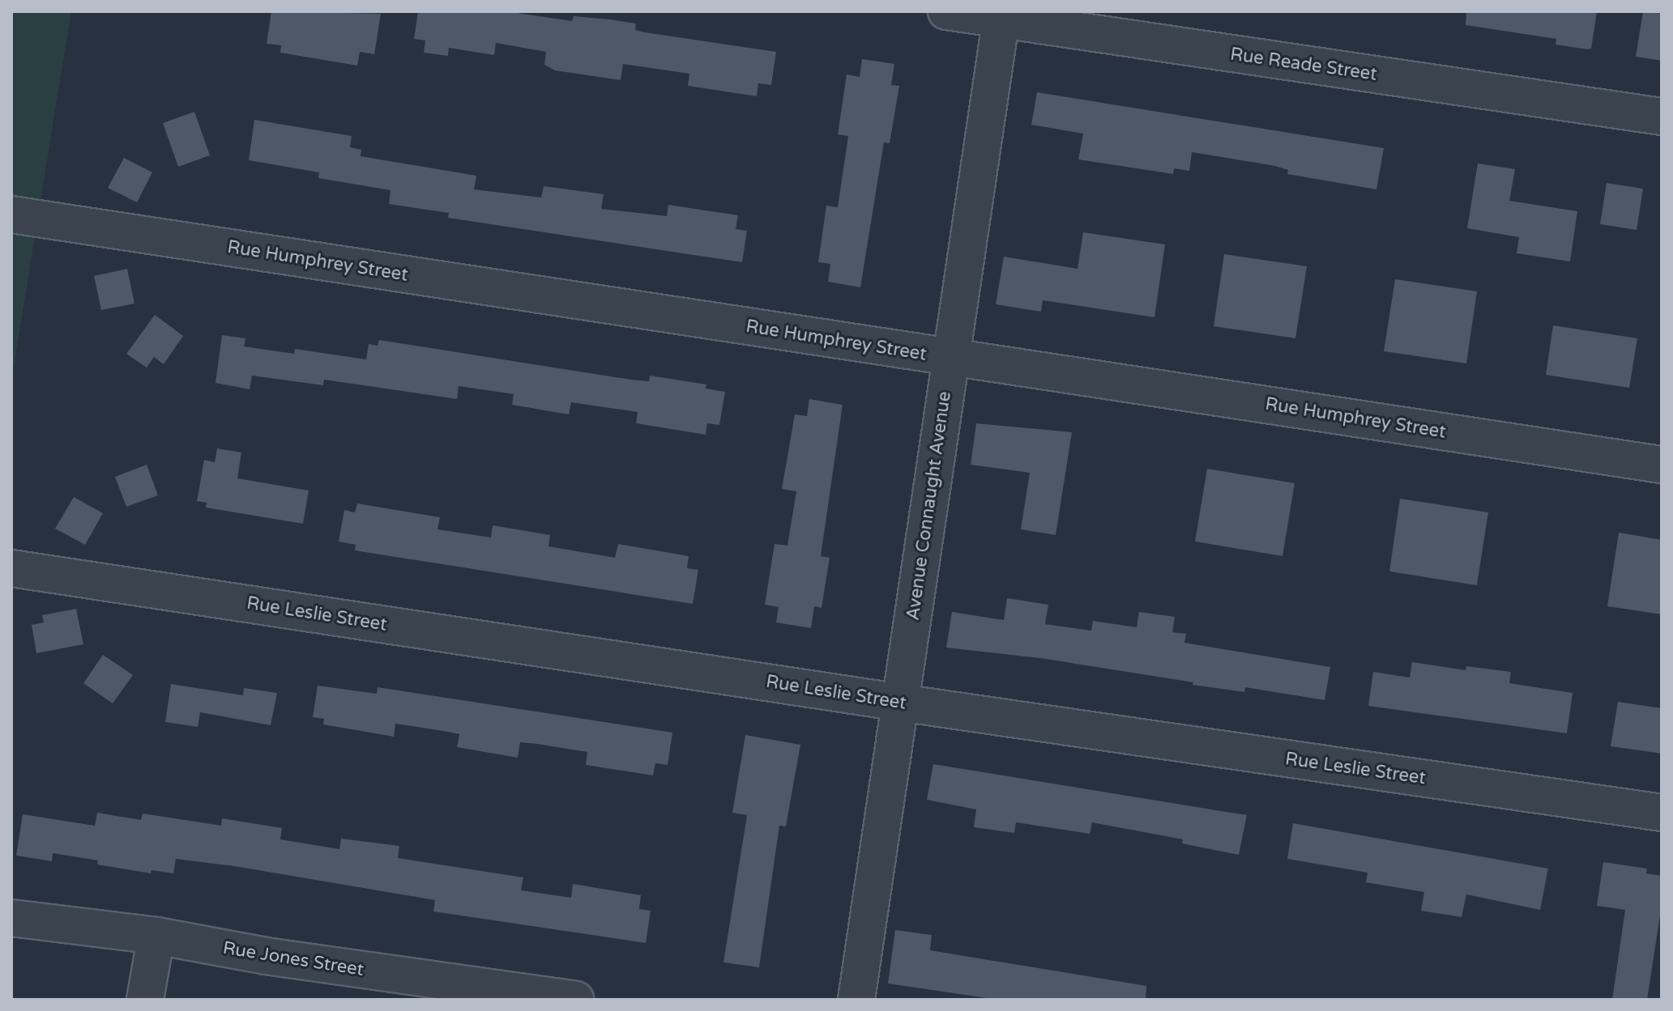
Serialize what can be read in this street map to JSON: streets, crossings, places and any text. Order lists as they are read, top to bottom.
{
  "streets": {
    "street": [
      "Rue Reade Street",
      "Rue Humphrey Street",
      "Avenue Connaught Avenue",
      "Rue Leslie Street",
      "Rue Jones Street"
    ]
  },
  "crossings": [
    ["Rue Reade Street", "Avenue Connaught Avenue"],
    ["Rue Humphrey Street", "Avenue Connaught Avenue"],
    ["Avenue Connaught Avenue", "Rue Leslie Street"]
  ]
}
